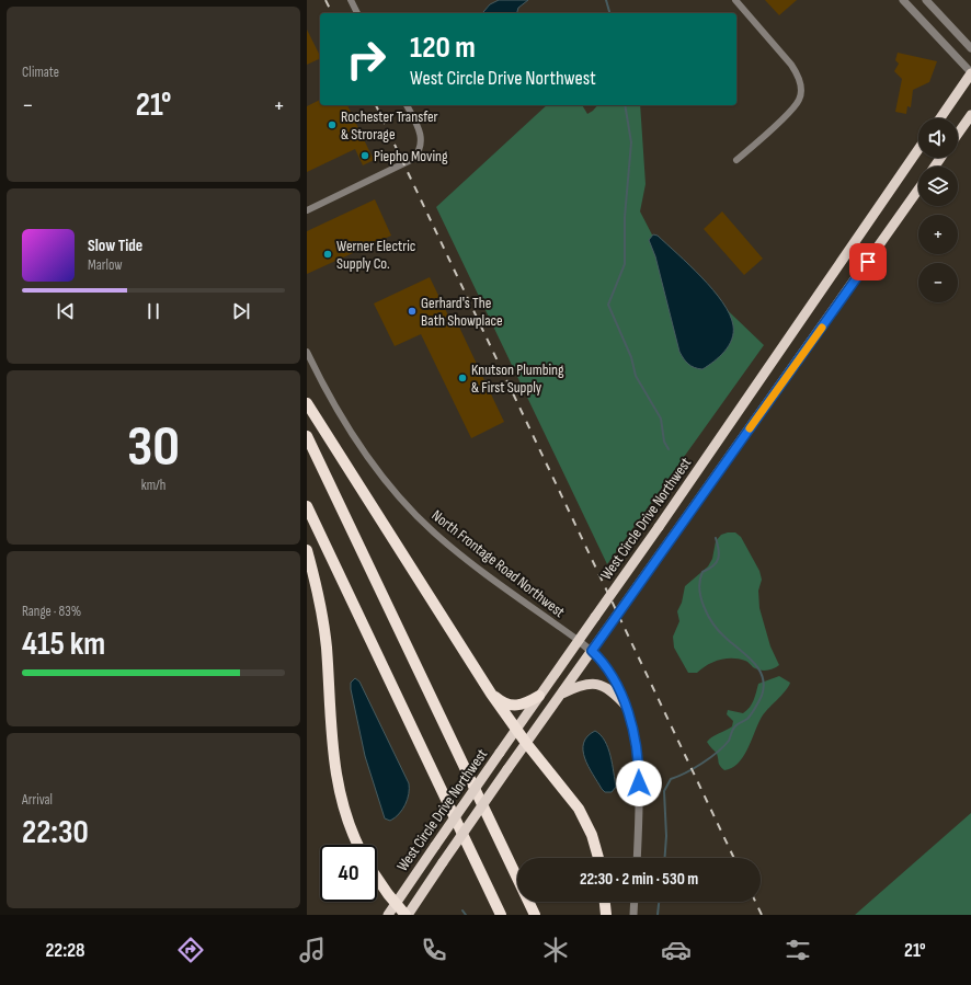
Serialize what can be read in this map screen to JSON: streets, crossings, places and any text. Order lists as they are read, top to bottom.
{
  "streets": {
    "main road": ["West Circle Drive Northwest"],
    "street": ["North Frontage Road Northwest"]
  },
  "crossings": [
    ["West Circle Drive Northwest", "North Frontage Road Northwest"]
  ],
  "places": [
    "Rochester Transfer & Strorage",
    "Piepho Moving",
    "Werner Electric Supply Co.",
    "Gerhard's The Bath Showplace",
    "Knutson Plumbing & First Supply"
  ],
  "page": {
    "tile": [
      "Climate",
      ["30", "km/h"],
      ["Range · 83%", "415 km"],
      ["Arrival", "22:30"]
    ],
    "turn": ["120 m", "West Circle Drive Northwest"],
    "heat": ["−", "21°", "+"],
    "map_buttons": ["+", "−"],
    "song": ["Slow Tide", "Marlow"],
    "limit": "40",
    "trip": "22:30 · 2 min · 530 m",
    "tabs": ["22:28", "21°"]
  }
}
